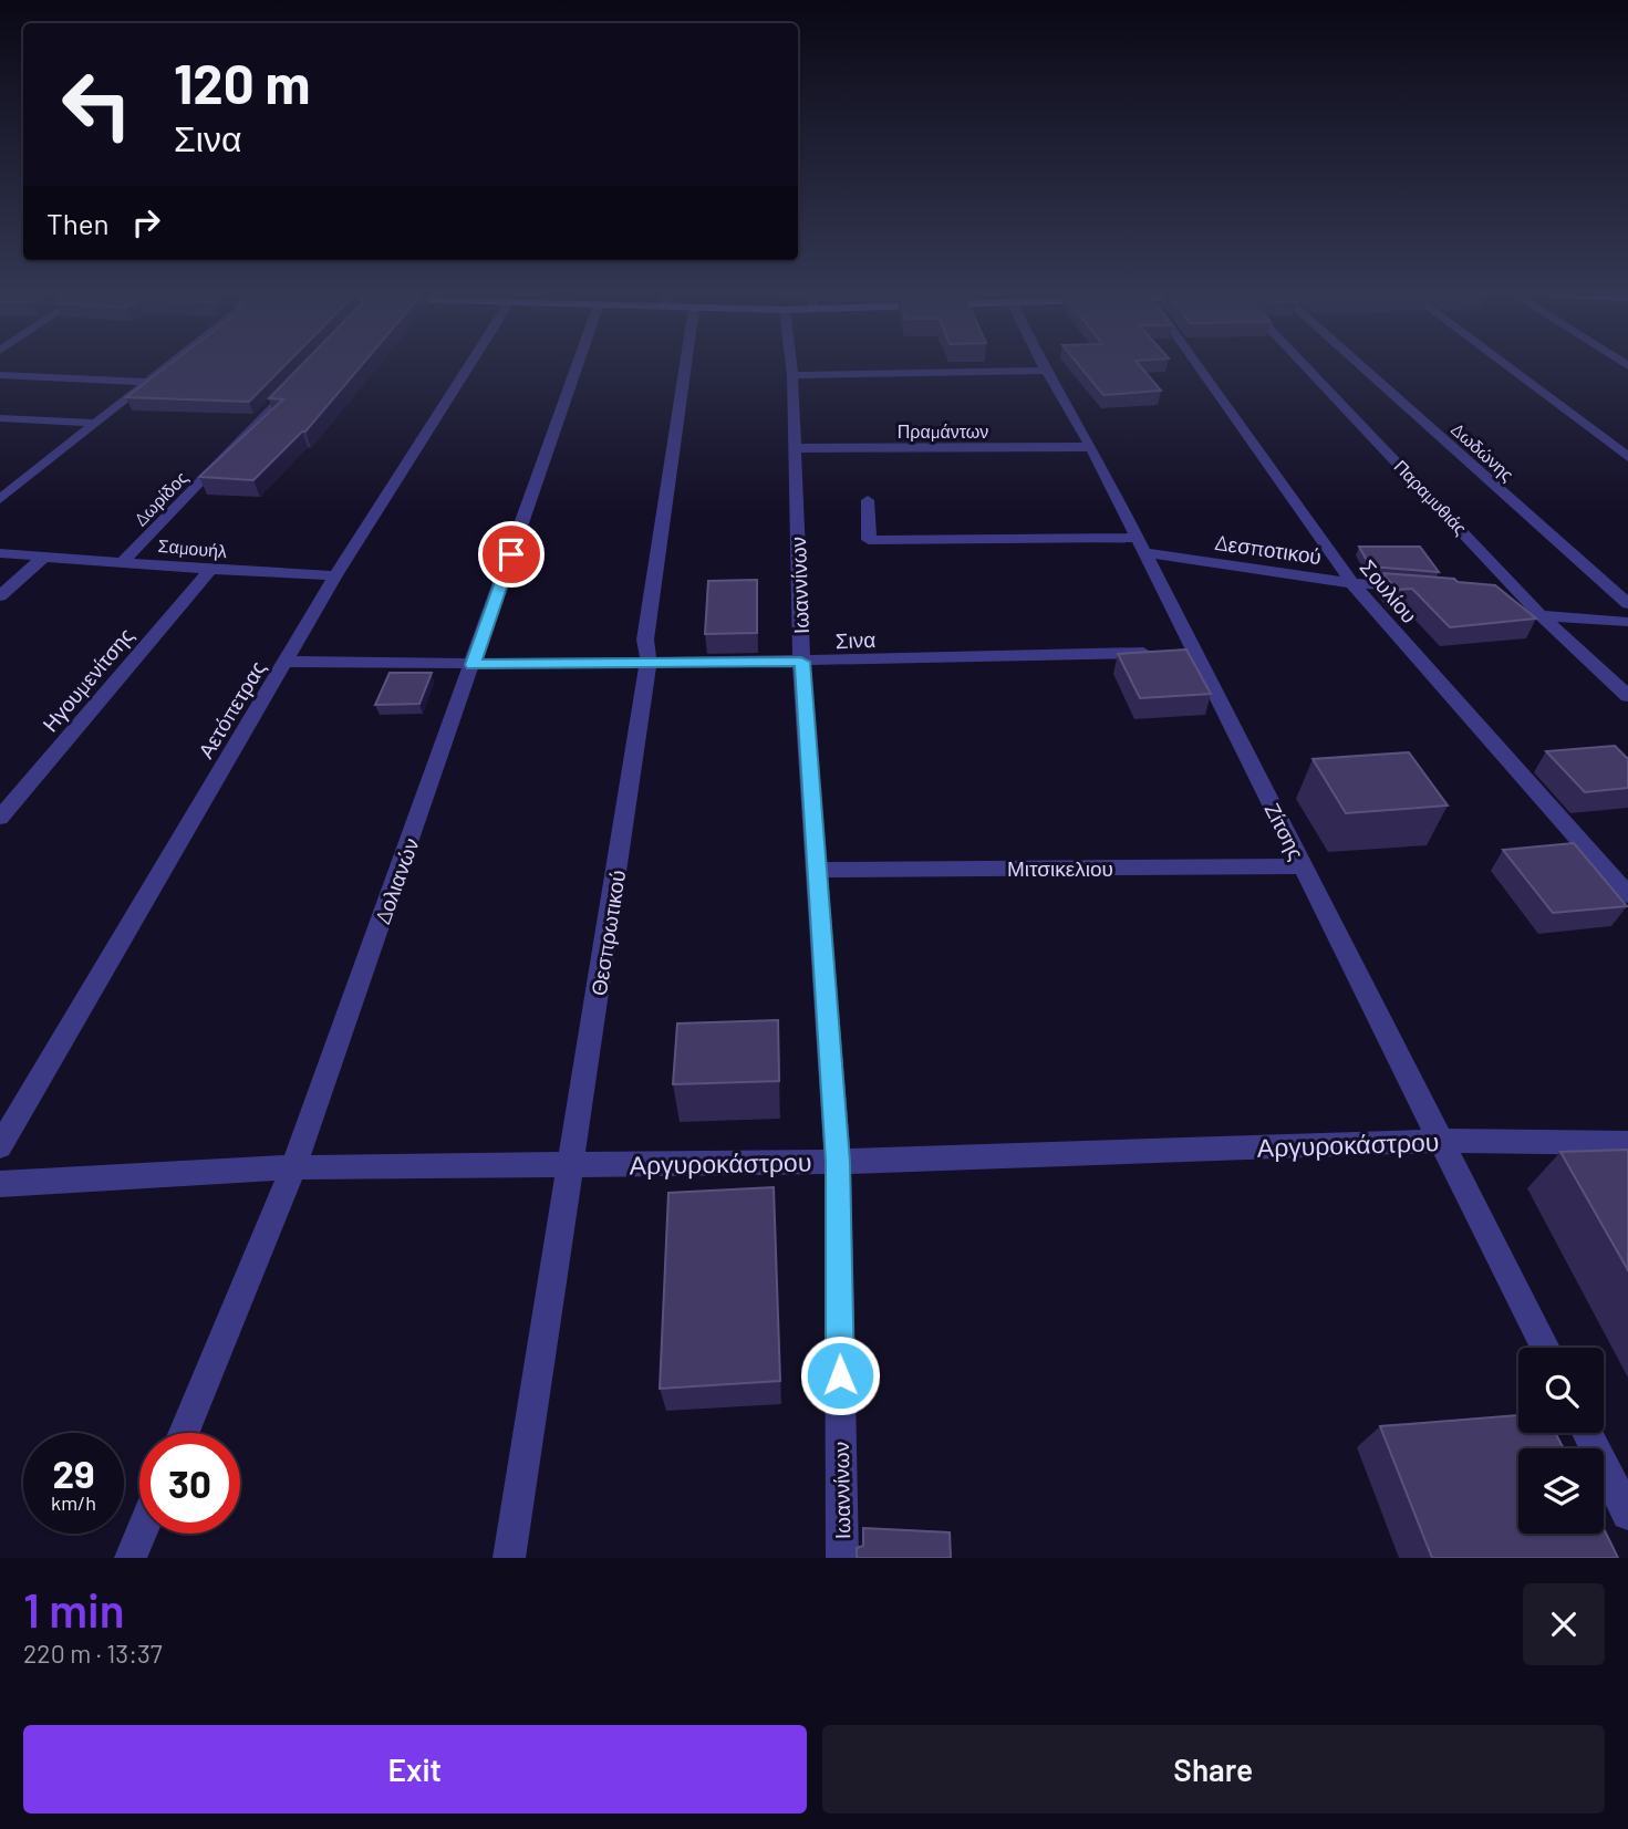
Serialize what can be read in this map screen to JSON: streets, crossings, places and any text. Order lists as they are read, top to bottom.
{
  "streets": {
    "street": [
      "Πραμάντων",
      "Δωδώνης",
      "Παραμυθιάς",
      "Δωρίδος",
      "Σαμουήλ",
      "Δεσποτικού",
      "Ιωαννίνων",
      "Σουλίου",
      "Σινα",
      "Ηγουμενίτσης",
      "Αετόπετρας",
      "Ζίτσης",
      "Μιτσικελιου",
      "Δολιανών",
      "Θεσπρωτικού",
      "Αργυροκάστρου"
    ]
  },
  "crossings": [
    ["Πραμάντων", "Ιωαννίνων"],
    ["Πραμάντων", "Ζίτσης"],
    ["Δωρίδος", "Σαμουήλ"],
    ["Σαμουήλ", "Ηγουμενίτσης"],
    ["Σαμουήλ", "Αετόπετρας"],
    ["Δεσποτικού", "Σουλίου"],
    ["Δεσποτικού", "Ζίτσης"],
    ["Ιωαννίνων", "Σινα"],
    ["Ιωαννίνων", "Μιτσικελιου"],
    ["Ιωαννίνων", "Αργυροκάστρου"],
    ["Σινα", "Αετόπετρας"],
    ["Σινα", "Ζίτσης"],
    ["Σινα", "Δολιανών"],
    ["Σινα", "Θεσπρωτικού"],
    ["Ζίτσης", "Μιτσικελιου"],
    ["Ζίτσης", "Αργυροκάστρου"],
    ["Δολιανών", "Αργυροκάστρου"],
    ["Θεσπρωτικού", "Αργυροκάστρου"]
  ],
  "page": {
    "turn": ["120 m", "Σινα"],
    "then": "Then",
    "speed": "29 km/h",
    "limit": "30",
    "heading": ["1 min", "220 m · 13:37"],
    "buttons": ["Exit", "Share"]
  }
}
